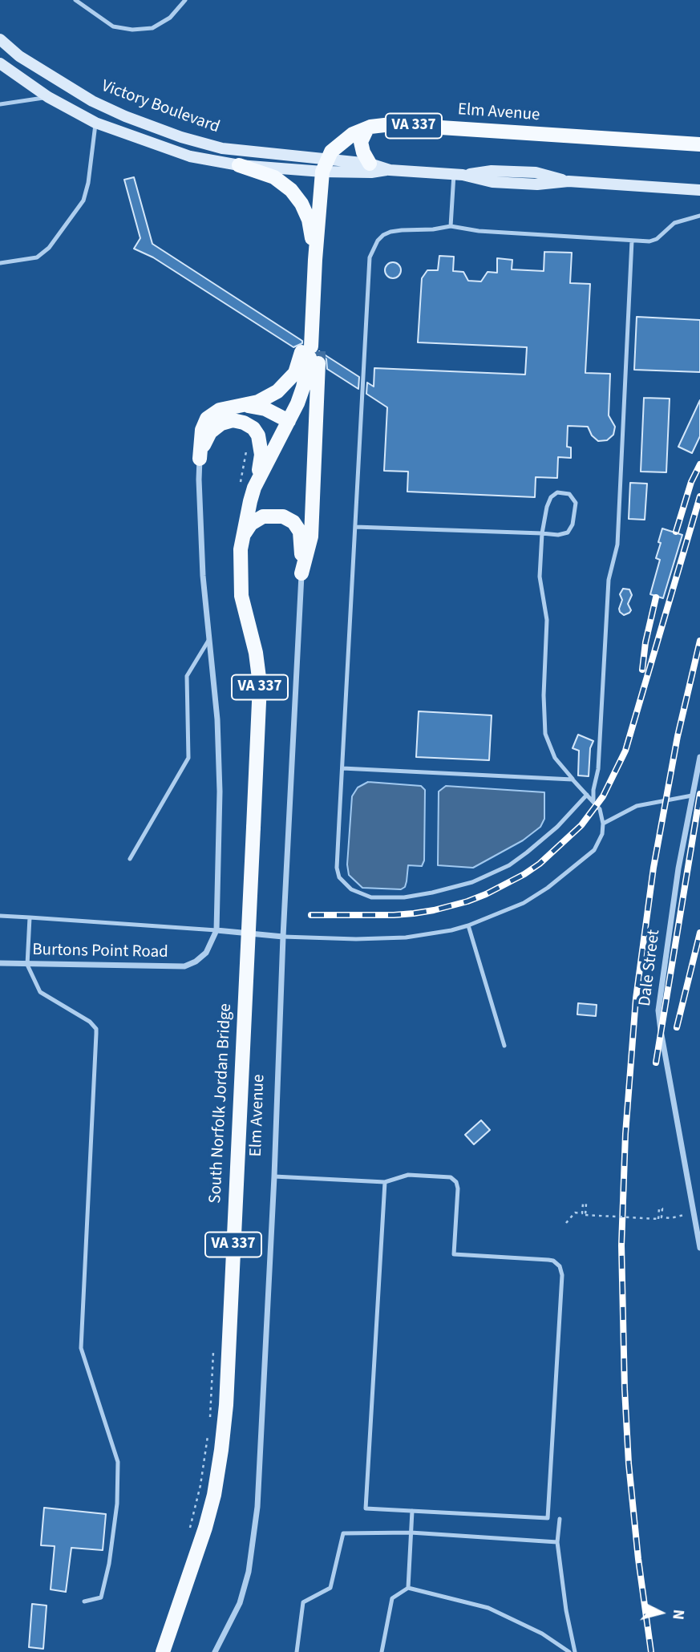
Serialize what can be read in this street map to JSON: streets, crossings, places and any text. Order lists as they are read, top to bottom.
{
  "streets": {
    "main road": [
      "Victory Boulevard",
      "Elm Avenue",
      "VA 337",
      "South Norfolk Jordan Bridge"
    ],
    "street": ["Burtons Point Road", "Dale Street"]
  },
  "crossings": [
    ["Victory Boulevard", "Elm Avenue"],
    ["VA 337", "South Norfolk Jordan Bridge"]
  ],
  "north": "right"
}
